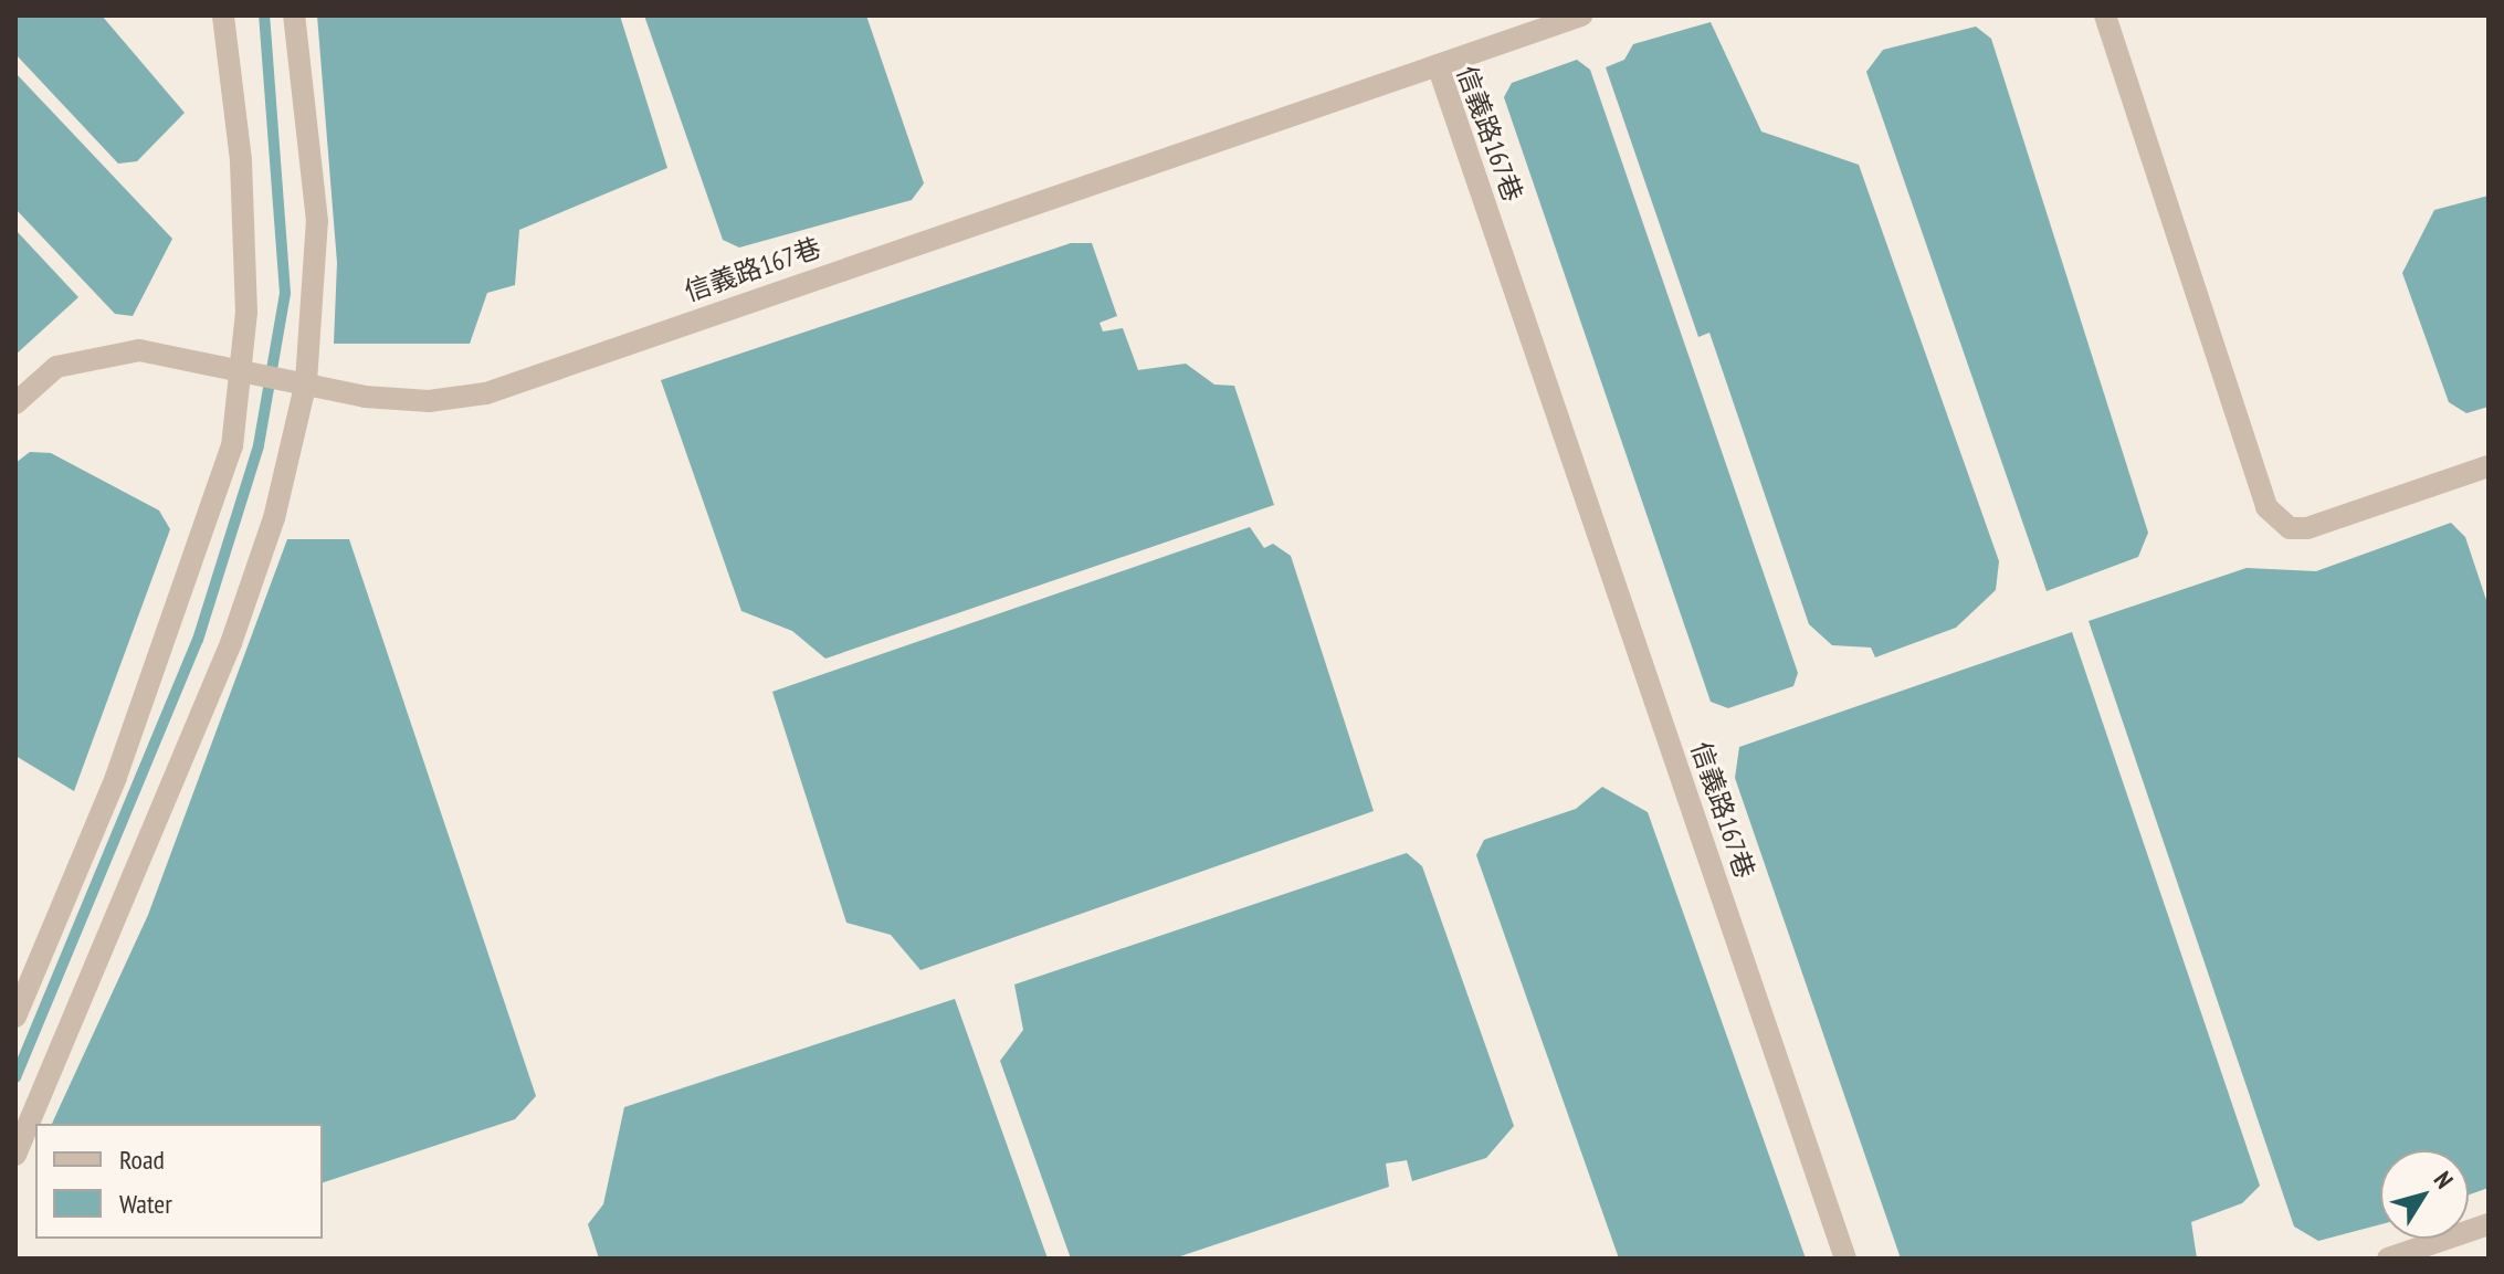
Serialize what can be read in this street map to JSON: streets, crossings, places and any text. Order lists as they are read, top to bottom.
{
  "streets": {
    "street": ["信義路167巷"]
  },
  "legend": ["Road", "Water"],
  "north": "top right"
}
